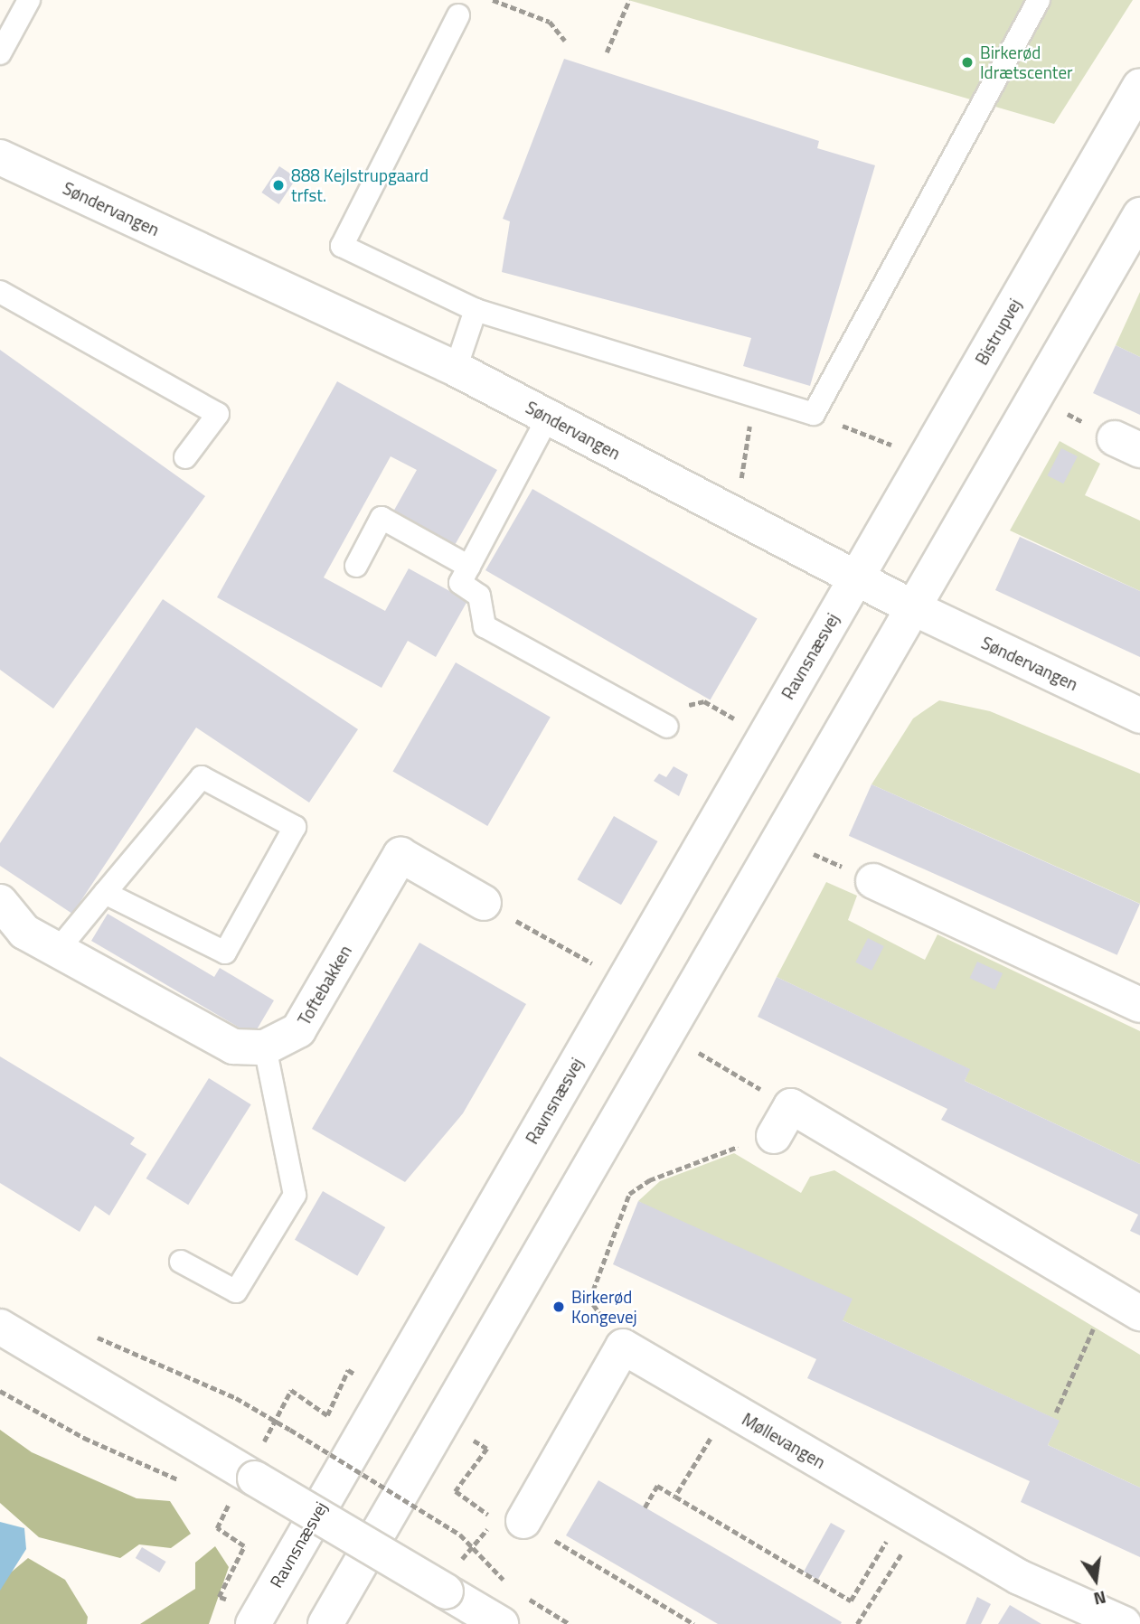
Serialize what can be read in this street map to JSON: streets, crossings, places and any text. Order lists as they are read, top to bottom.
{
  "streets": {
    "main road": [
      "Søndervangen",
      "Bistrupvej",
      "Ravnsnæsvej",
      "Toftebakken",
      "Møllevangen"
    ]
  },
  "crossings": [
    ["Søndervangen", "Bistrupvej"],
    ["Søndervangen", "Ravnsnæsvej"],
    ["Bistrupvej", "Ravnsnæsvej"]
  ],
  "places": ["Birkerød Idrætscenter", "888 Kejlstrupgaard trfst.", "Birkerød Kongevej"],
  "north": "bottom"
}
